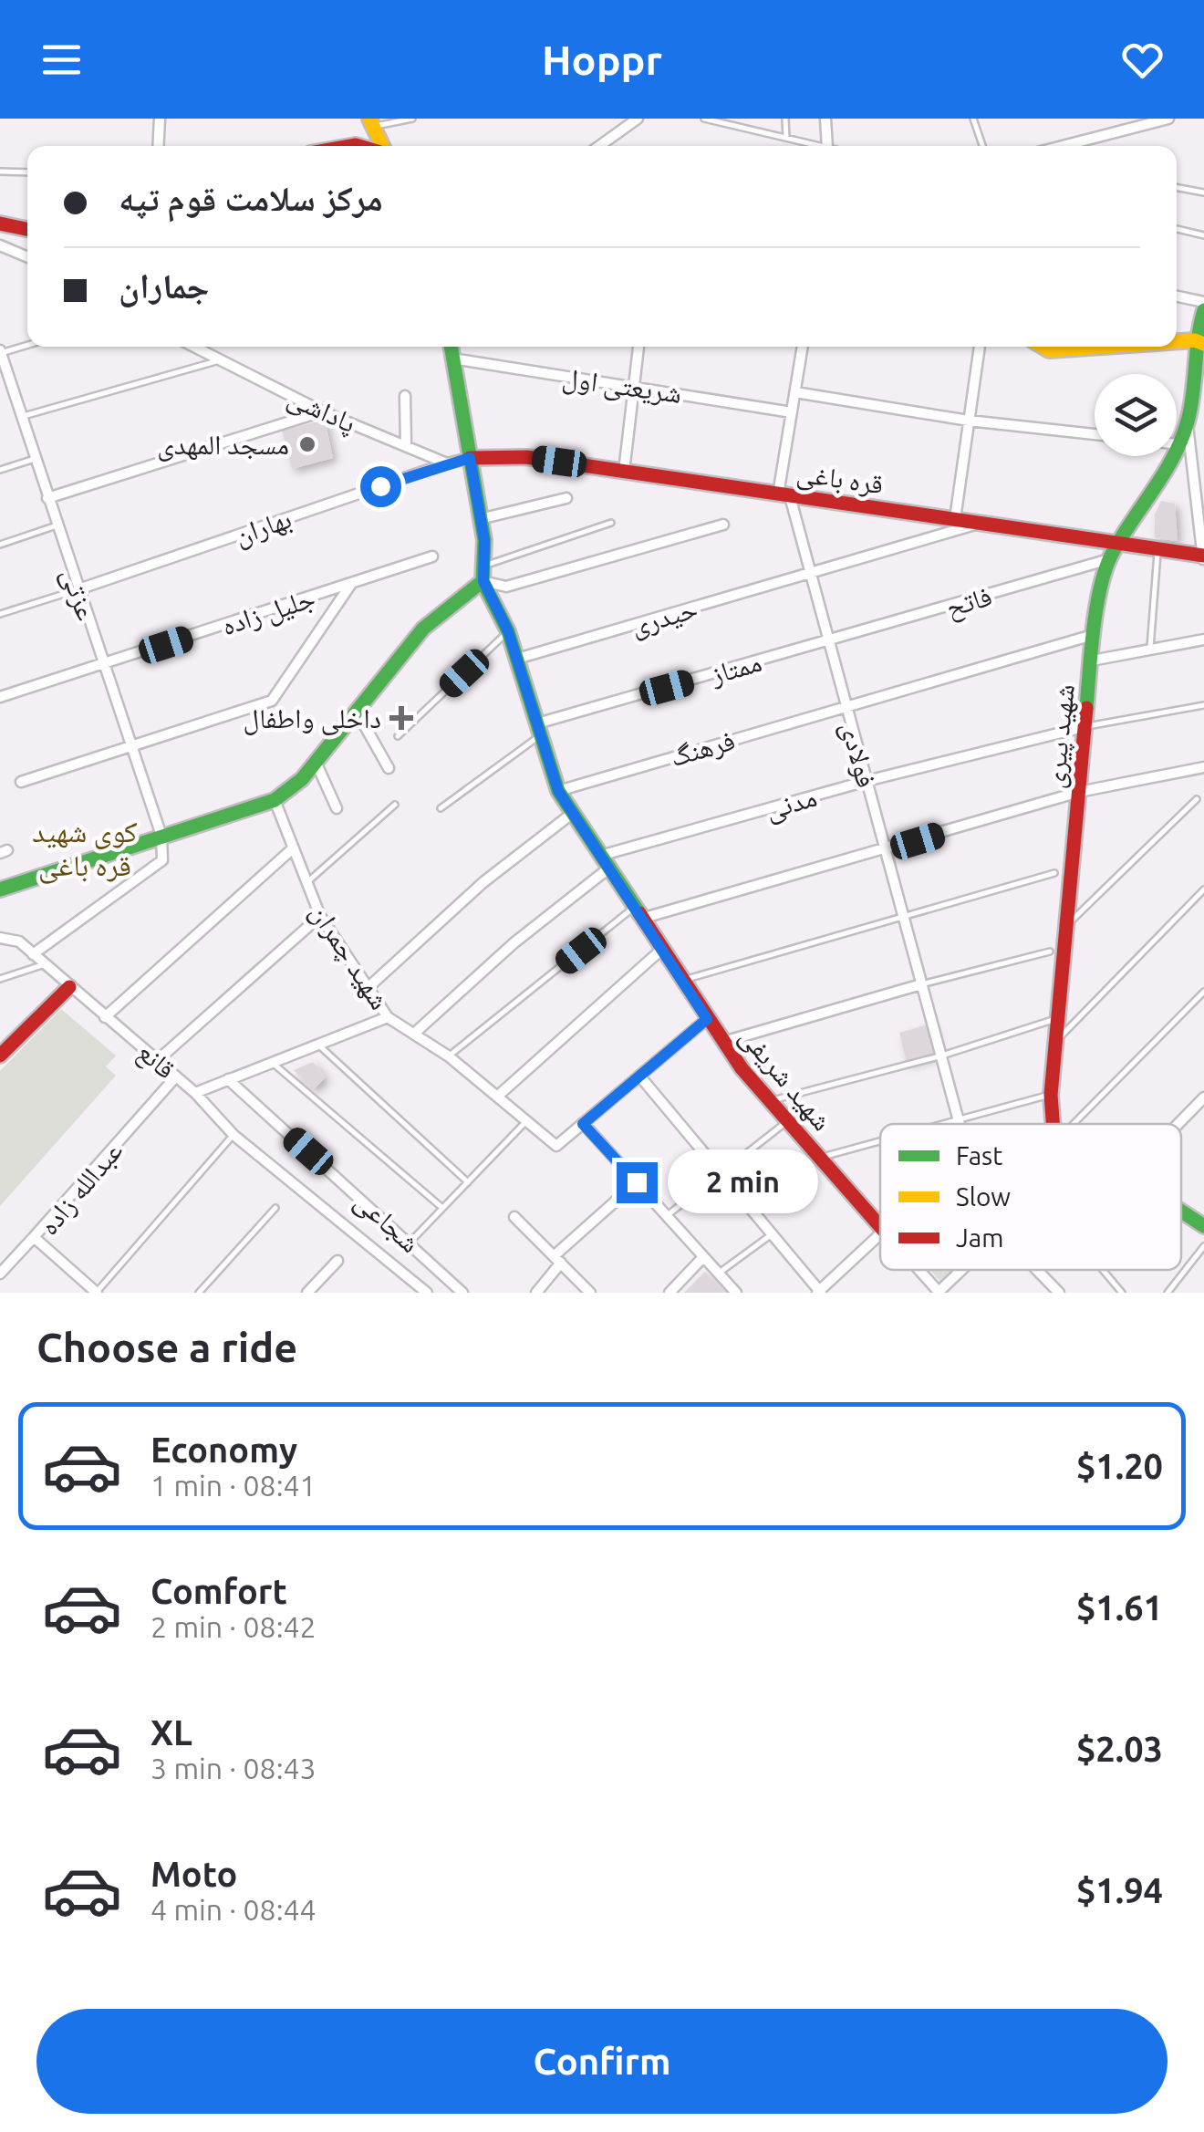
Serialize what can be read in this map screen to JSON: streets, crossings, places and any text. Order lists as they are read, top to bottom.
{
  "streets": {
    "street": [
      "شریعتی اول",
      "پاداشی",
      "قره باغی",
      "بهاران",
      "عزتی",
      "فاتح",
      "جلیل زاده",
      "حیدری",
      "ممتاز",
      "شهید پیری",
      "فرهنگ",
      "فولادی",
      "مدنی",
      "شهید چمران",
      "قانع",
      "شهید شریفى",
      "عبدالله زاده",
      "شجاعی"
    ]
  },
  "crossings": [
    ["شریعتی اول", "شهید شریفى"],
    ["پاداشی", "بهاران"],
    ["قره باغی", "حیدری"],
    ["قره باغی", "شهید پیری"],
    ["قره باغی", "فولادی"],
    ["قره باغی", "شهید شریفى"],
    ["بهاران", "عزتی"],
    ["عزتی", "جلیل زاده"],
    ["فاتح", "ممتاز"],
    ["فاتح", "شهید پیری"],
    ["فاتح", "فولادی"],
    ["حیدری", "فولادی"],
    ["حیدری", "شهید شریفى"],
    ["ممتاز", "فولادی"],
    ["ممتاز", "شهید شریفى"],
    ["شهید پیری", "فرهنگ"],
    ["شهید پیری", "مدنی"],
    ["فرهنگ", "فولادی"],
    ["فرهنگ", "شهید شریفى"],
    ["فولادی", "مدنی"],
    ["مدنی", "شهید شریفى"],
    ["شهید چمران", "قانع"],
    ["قانع", "عبدالله زاده"],
    ["قانع", "شجاعی"]
  ],
  "districts": ["کوی شهید قره باغی"],
  "places": {
    "other": ["مسجد المهدی"],
    "health": ["داخلی واطفال"]
  },
  "legend": ["Fast", "Slow", "Jam"],
  "page": {
    "header": "Hoppr",
    "banner": ["مرکز سلامت قوم تپه", "جماران"],
    "bubble": "2 min",
    "heading": "Choose a ride",
    "list": [
      {
        "name": "Economy",
        "note": "1 min · 08:41",
        "value": "$1.20"
      },
      {
        "name": "Comfort",
        "note": "2 min · 08:42",
        "value": "$1.61"
      },
      {
        "name": "XL",
        "note": "3 min · 08:43",
        "value": "$2.03"
      },
      {
        "name": "Moto",
        "note": "4 min · 08:44",
        "value": "$1.94"
      }
    ],
    "buttons": "Confirm"
  }
}
